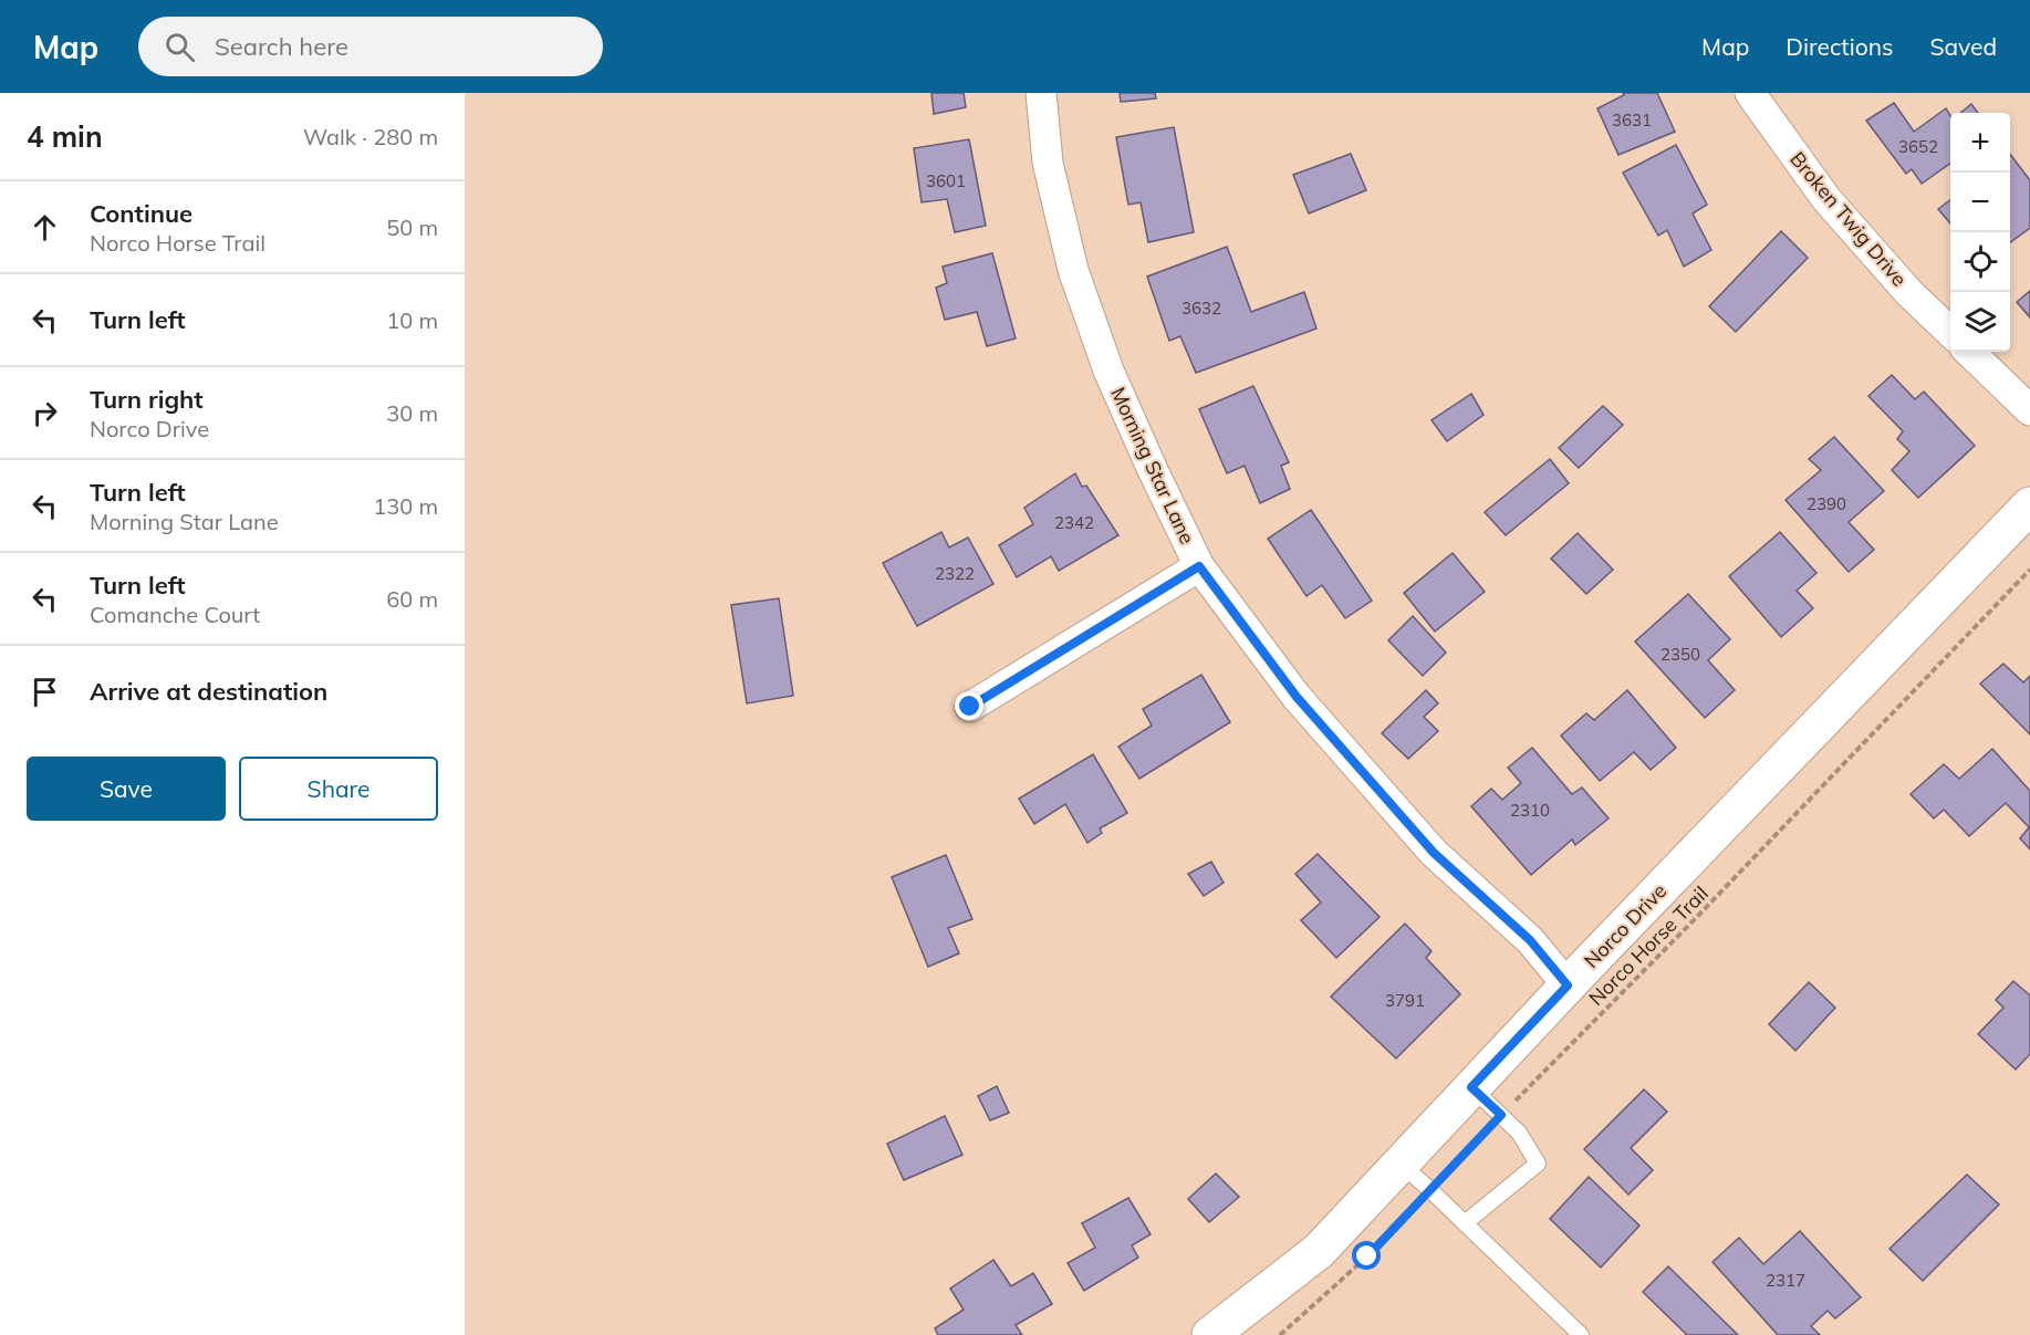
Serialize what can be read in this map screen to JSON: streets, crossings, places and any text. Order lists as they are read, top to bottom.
{
  "streets": {
    "main road": ["Norco Drive"],
    "street": ["Broken Twig Drive", "Morning Star Lane"],
    "path": ["Norco Horse Trail"]
  },
  "crossings": [
    ["Morning Star Lane", "Norco Drive"]
  ],
  "house_numbers": [
    "3631",
    "3652",
    "3601",
    "3632",
    "2390",
    "2342",
    "2322",
    "2350",
    "2310",
    "3791",
    "2317"
  ],
  "page": {
    "header": "Map",
    "search": "Search here",
    "nav": ["Map", "Directions", "Saved"],
    "heading": ["4 min", "Walk · 280 m"],
    "map_buttons": ["+", "−"],
    "list": [
      ["Continue", "Norco Horse Trail", "50 m"],
      ["Turn left", "10 m"],
      ["Turn right", "Norco Drive", "30 m"],
      ["Turn left", "Morning Star Lane", "130 m"],
      ["Turn left", "Comanche Court", "60 m"],
      "Arrive at destination"
    ],
    "buttons": ["Save", "Share"]
  }
}
